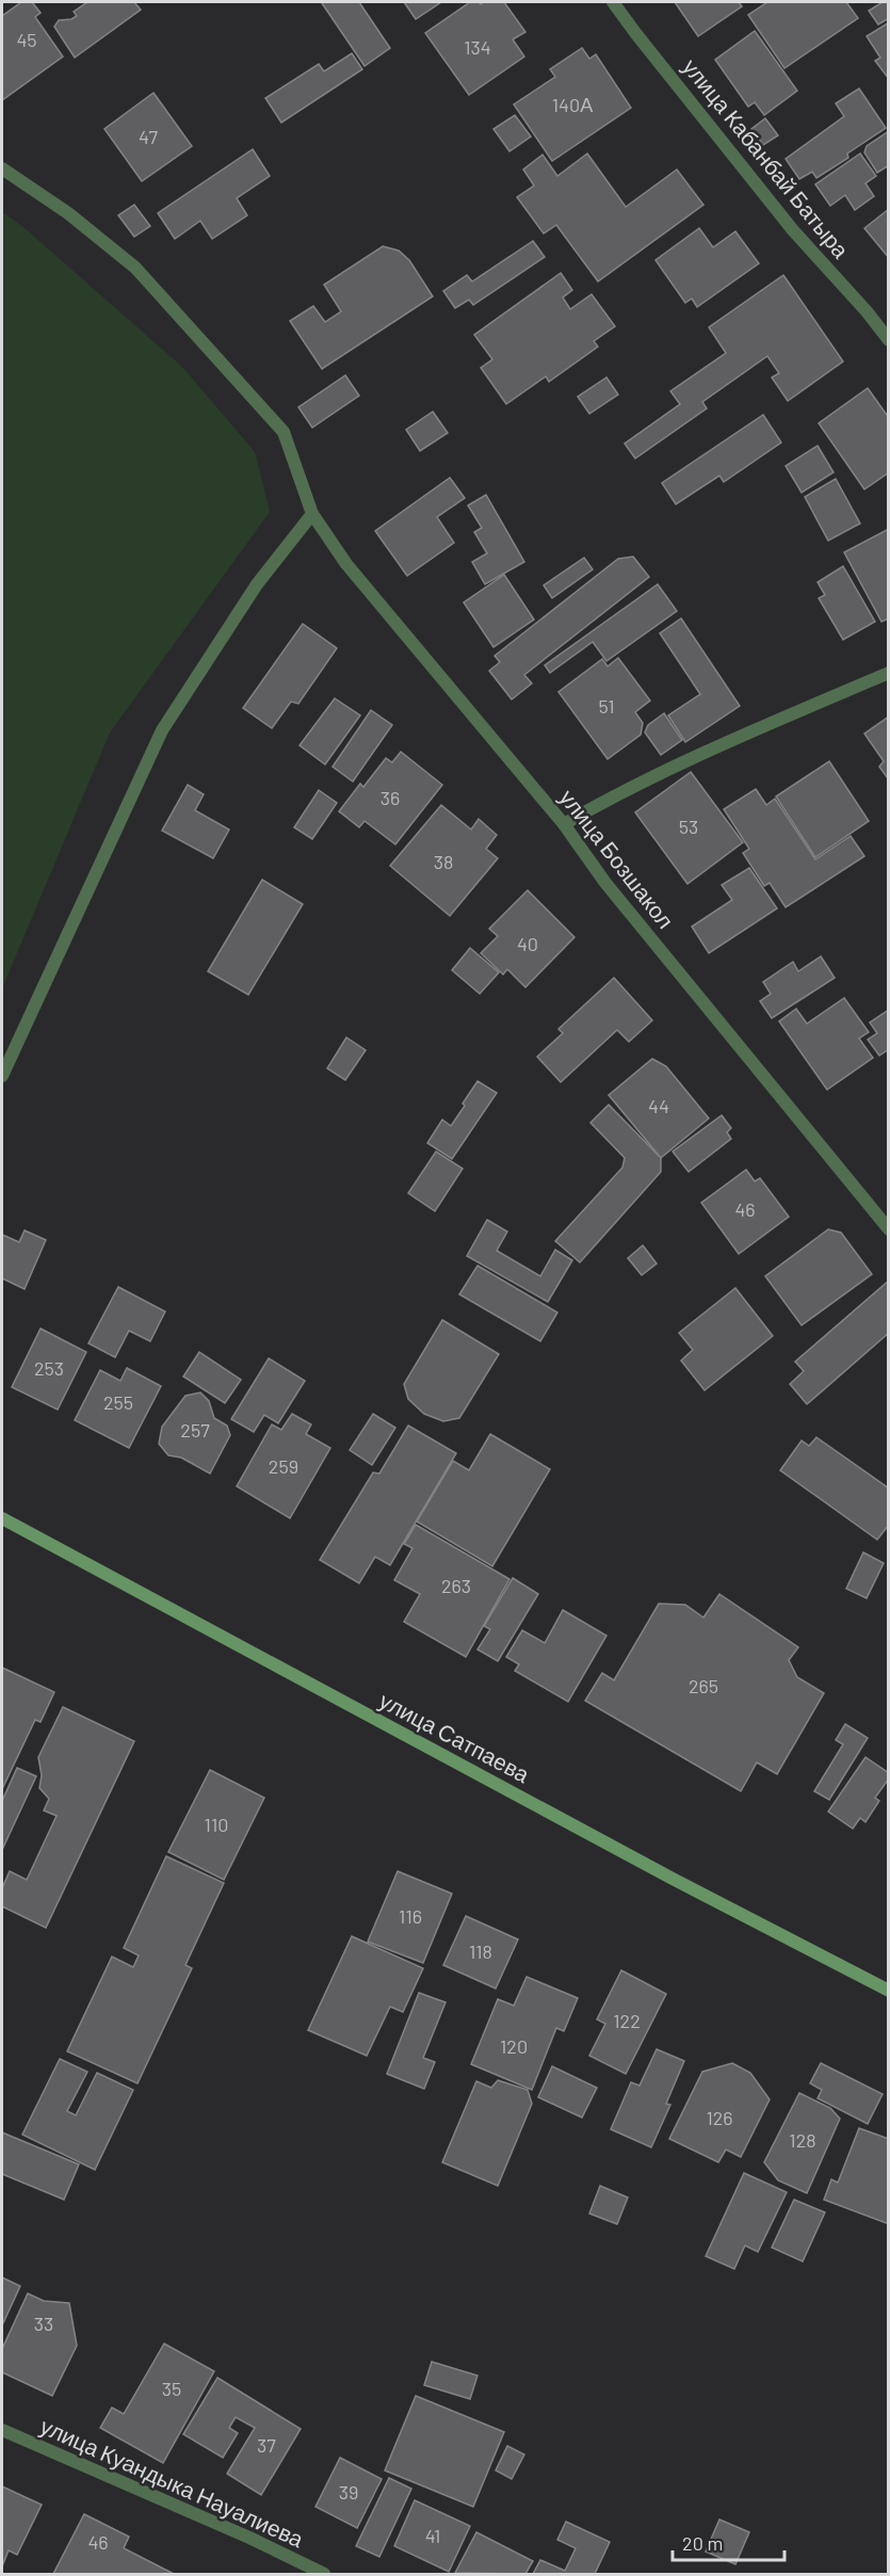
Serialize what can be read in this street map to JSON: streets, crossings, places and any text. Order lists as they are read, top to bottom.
{
  "streets": {
    "street": [
      "улица Кабанбай Батыра",
      "улица Бозшакол",
      "улица Сатпаева",
      "улица Куандыка Науалиева"
    ]
  },
  "house_numbers": [
    "45",
    "134",
    "140А",
    "47",
    "51",
    "36",
    "53",
    "38",
    "40",
    "44",
    "46",
    "253",
    "255",
    "257",
    "259",
    "263",
    "265",
    "110",
    "116",
    "118",
    "122",
    "120",
    "126",
    "128",
    "33",
    "35",
    "37",
    "39",
    "41",
    "46"
  ],
  "scale_bar": "20 m"
}
